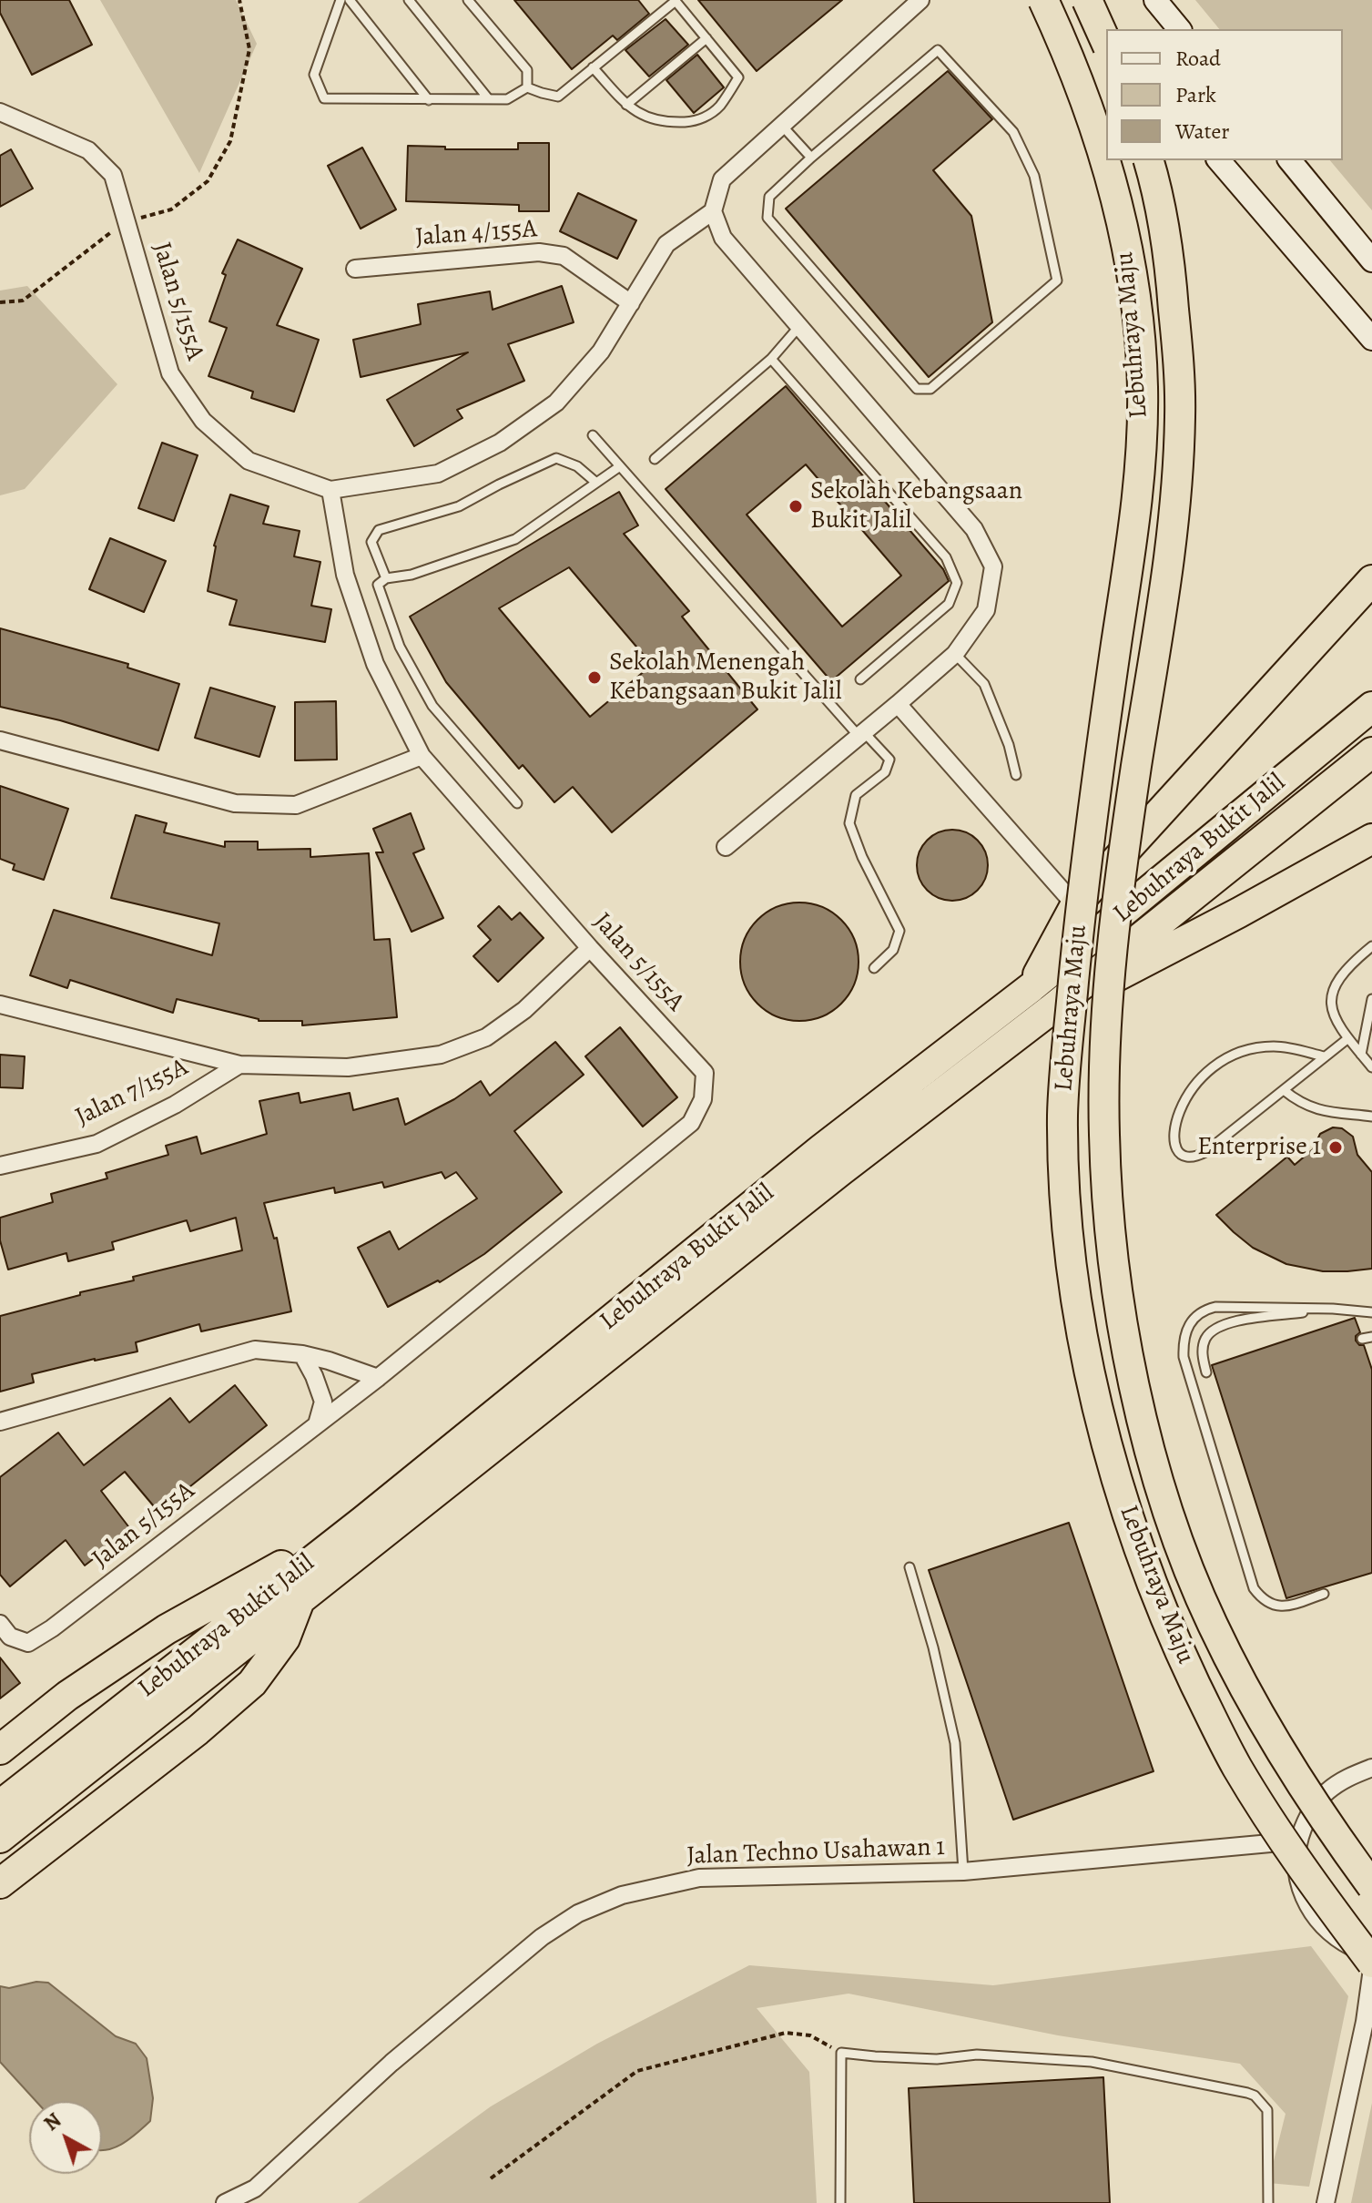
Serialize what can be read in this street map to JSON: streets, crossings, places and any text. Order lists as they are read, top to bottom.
{
  "streets": {
    "highway": ["Lebuhraya Maju", "Lebuhraya Bukit Jalil"],
    "street": [
      "Jalan 4/155A",
      "Jalan 5/155A",
      "Jalan 7/155A",
      "Jalan Techno Usahawan 1"
    ]
  },
  "crossings": [
    ["Jalan 4/155A", "Jalan 5/155A"]
  ],
  "places": ["Sekolah Kebangsaan Bukit Jalil", "Sekolah Menengah Kebangsaan Bukit Jalil", "Enterprise 1"],
  "legend": ["Road", "Park", "Water"],
  "north": "top left"
}
